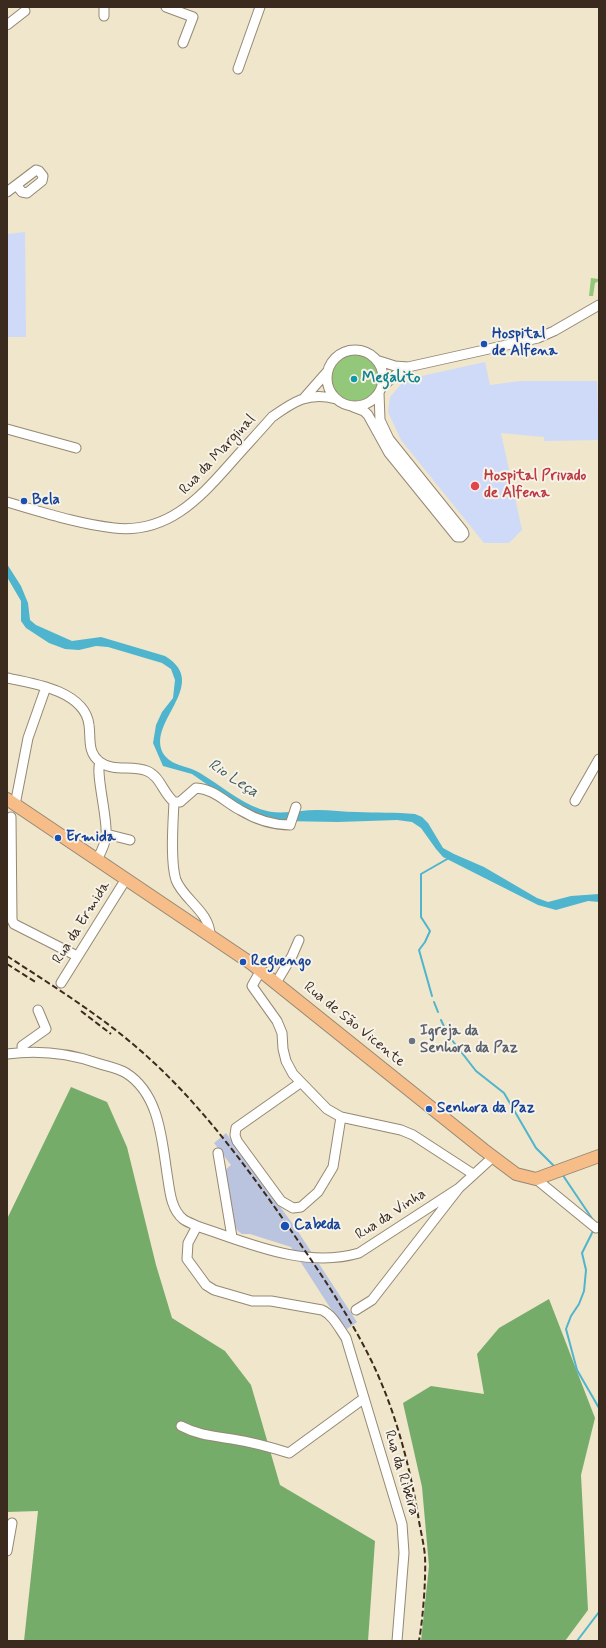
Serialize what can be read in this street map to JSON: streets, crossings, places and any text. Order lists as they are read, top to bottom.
{
  "streets": {
    "main road": ["Rua de São Vicente"],
    "street": [
      "Rua da Marginal",
      "Rua da Ermida",
      "Rua da Vinha",
      "Rua da Ribeira"
    ]
  },
  "crossings": [
    ["Rua da Ermida", "Rua de São Vicente"],
    ["Rua da Vinha", "Rua da Ribeira"]
  ],
  "water": ["Rio Leça"],
  "places": [
    "Hospital de Alfena",
    "Megalito",
    "Hospital Privado de Alfena",
    "Bela",
    "Ermida",
    "Reguengo",
    "Igreja da Senhora da Paz",
    "Senhora da Paz",
    "Cabeda"
  ]
}
